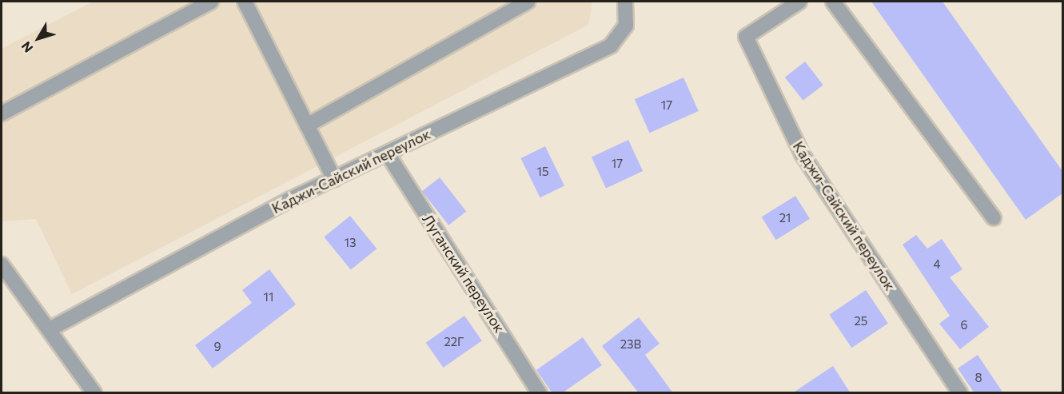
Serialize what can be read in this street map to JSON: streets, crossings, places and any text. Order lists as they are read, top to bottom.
{
  "streets": {
    "street": ["Каджи-Сайский переулок", "Луганский переулок"]
  },
  "crossings": [
    ["Каджи-Сайский переулок", "Луганский переулок"]
  ],
  "house_numbers": [
    "17",
    "17",
    "15",
    "21",
    "13",
    "4",
    "11",
    "25",
    "6",
    "22Г",
    "23В",
    "9",
    "8"
  ],
  "north": "bottom left"
}
